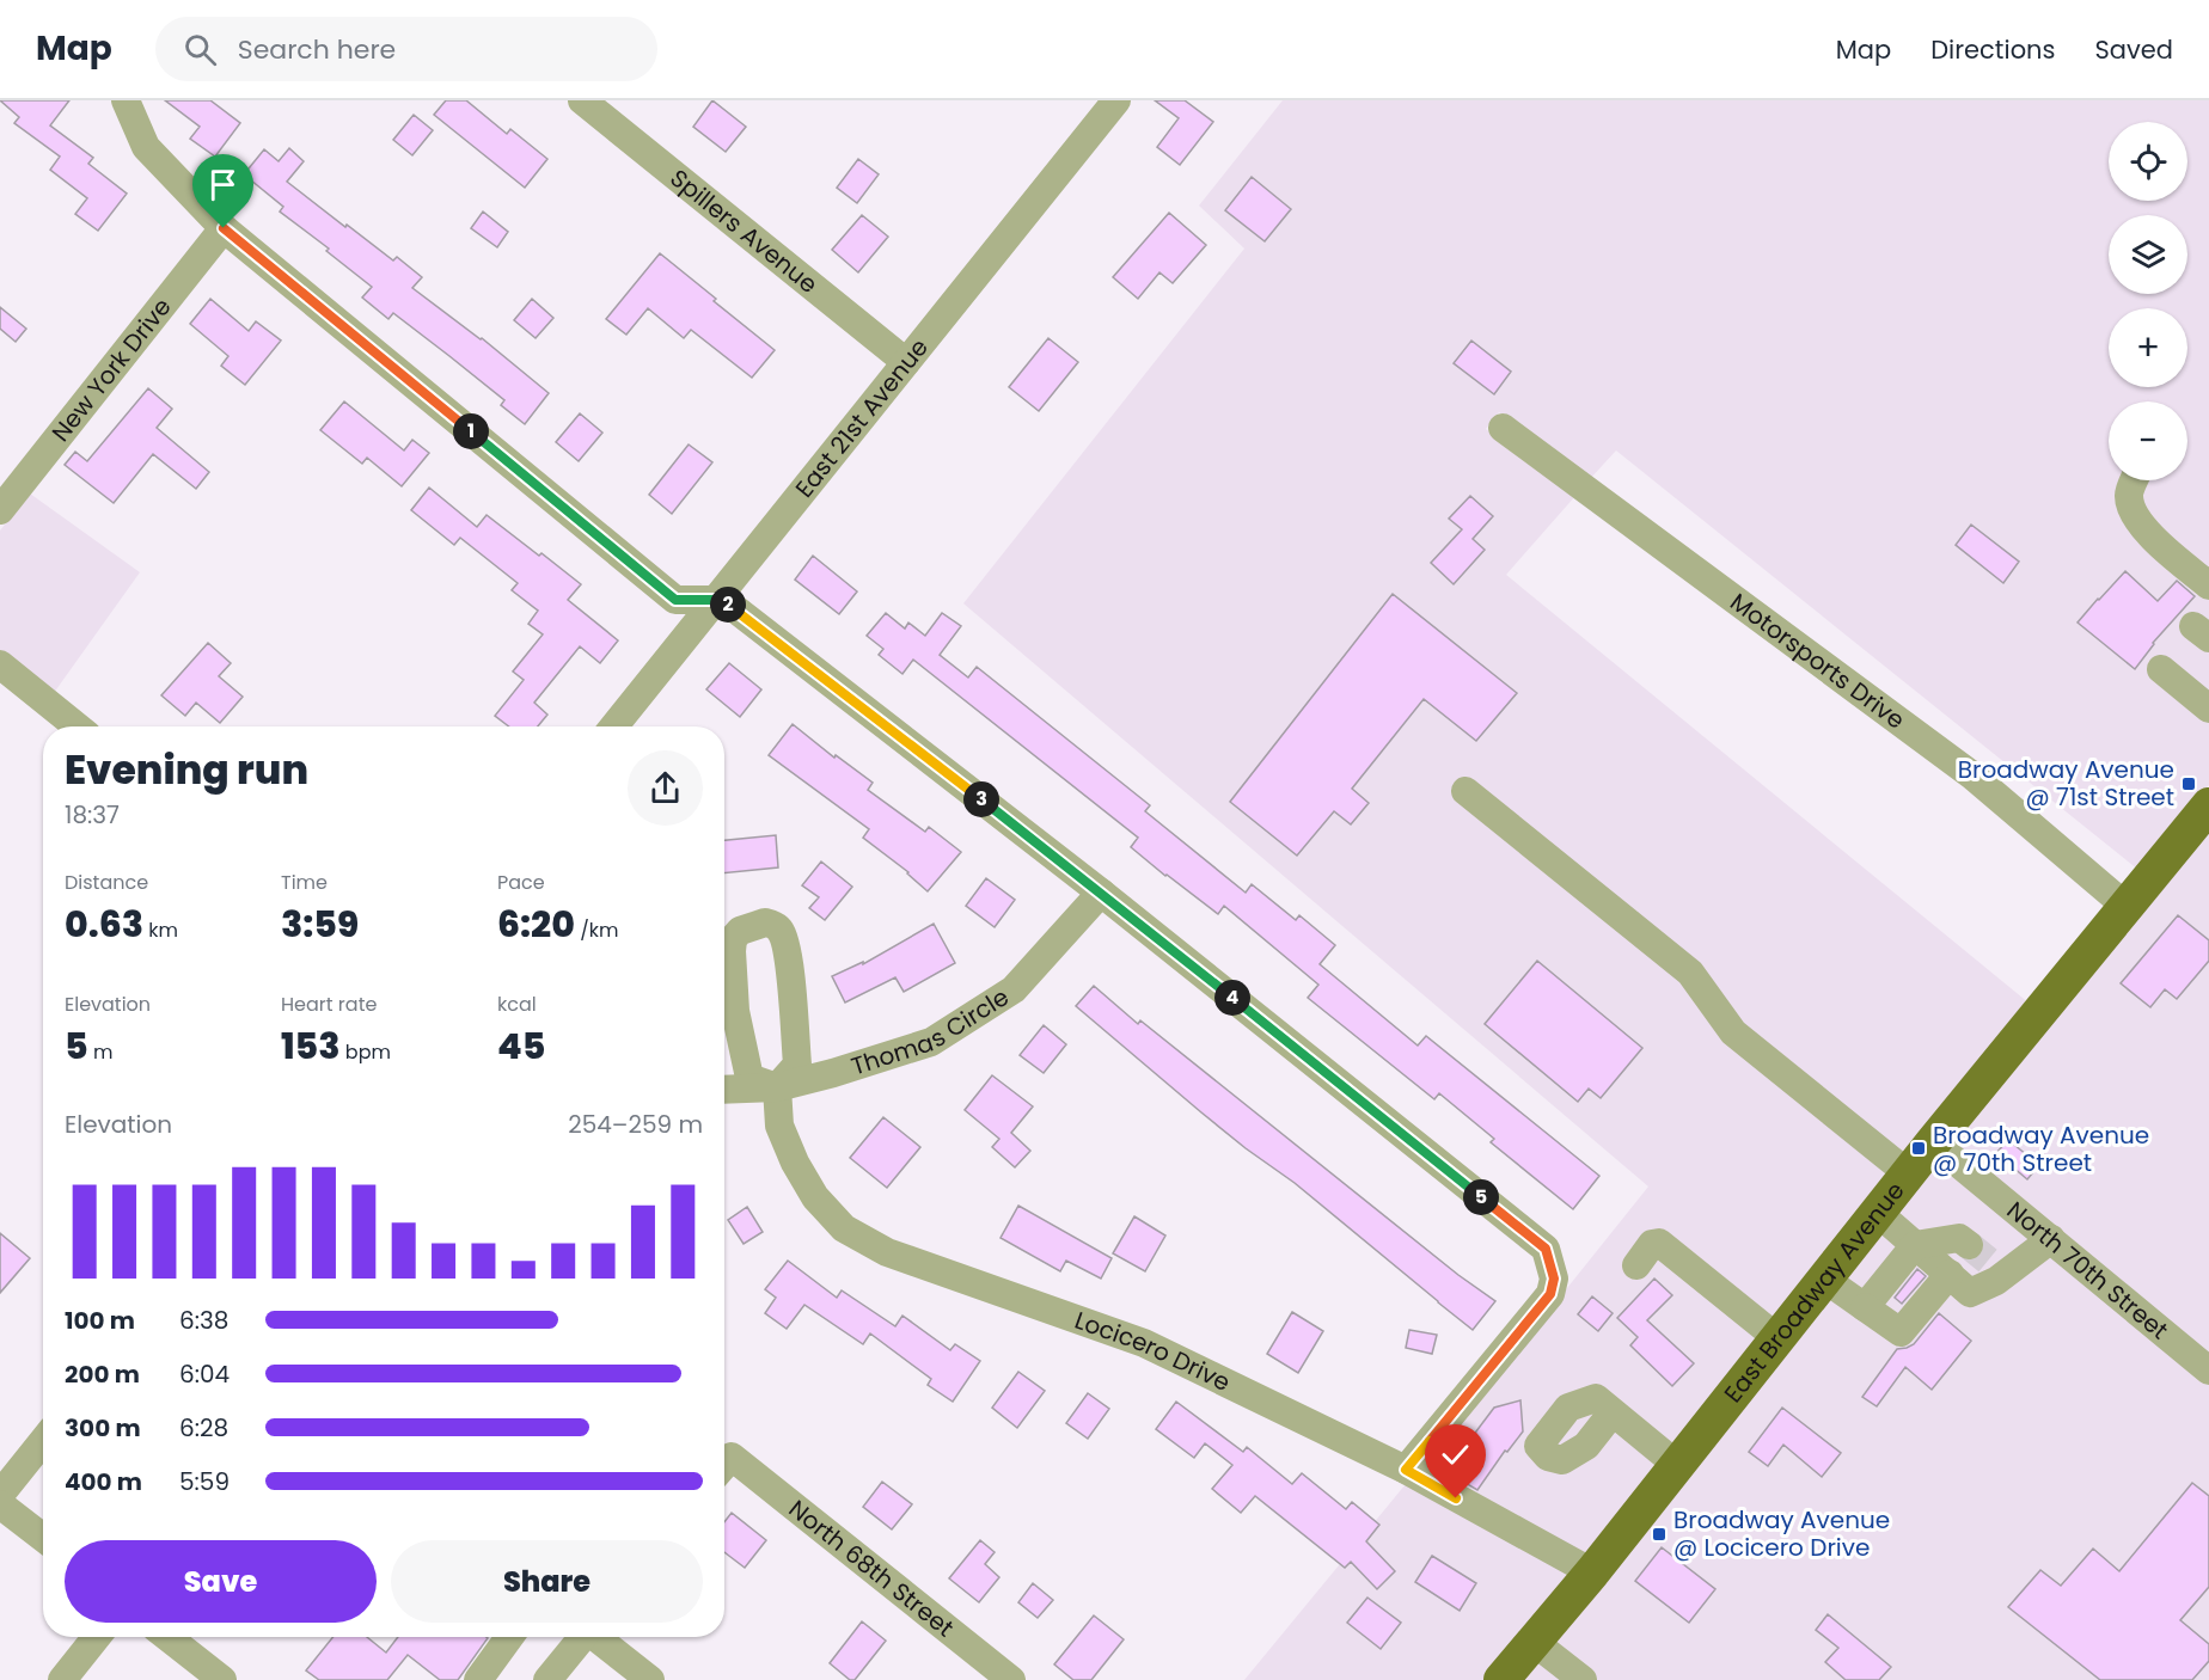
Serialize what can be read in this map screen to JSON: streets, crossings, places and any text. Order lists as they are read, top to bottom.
{
  "streets": {
    "main road": ["East Broadway Avenue"],
    "street": [
      "Spillers Avenue",
      "New York Drive",
      "East 21st Avenue",
      "Motorsports Drive",
      "Thomas Circle",
      "North 70th Street",
      "Locicero Drive",
      "North 68th Street"
    ]
  },
  "crossings": [
    ["Spillers Avenue", "East 21st Avenue"],
    ["Motorsports Drive", "East Broadway Avenue"],
    ["Thomas Circle", "Locicero Drive"],
    ["North 70th Street", "East Broadway Avenue"],
    ["East Broadway Avenue", "Locicero Drive"]
  ],
  "places": {
    "transit": ["Broadway Avenue @ 71st Street", "Broadway Avenue @ 70th Street", "Broadway Avenue @ Locicero Drive"]
  },
  "page": {
    "header": "Map",
    "search": "Search here",
    "nav": ["Map", "Directions", "Saved"],
    "map_buttons": ["+", "−"],
    "pins": [
      "1",
      "2",
      "3",
      "4",
      "5"
    ],
    "heading": ["Evening run", "18:37"],
    "stats": [
      ["Distance", "0.63 km"],
      ["Time", "3:59"],
      ["Pace", "6:20 /km"],
      ["Elevation", "5 m"],
      ["Heart rate", "153 bpm"],
      ["kcal", "45"]
    ],
    "chart": ["Elevation", "254–259 m"],
    "list": [
      {
        "name": "100 m",
        "note": "6:38"
      },
      {
        "name": "200 m",
        "note": "6:04"
      },
      {
        "name": "300 m",
        "note": "6:28"
      },
      {
        "name": "400 m",
        "note": "5:59"
      }
    ],
    "buttons": ["Save", "Share"]
  }
}
